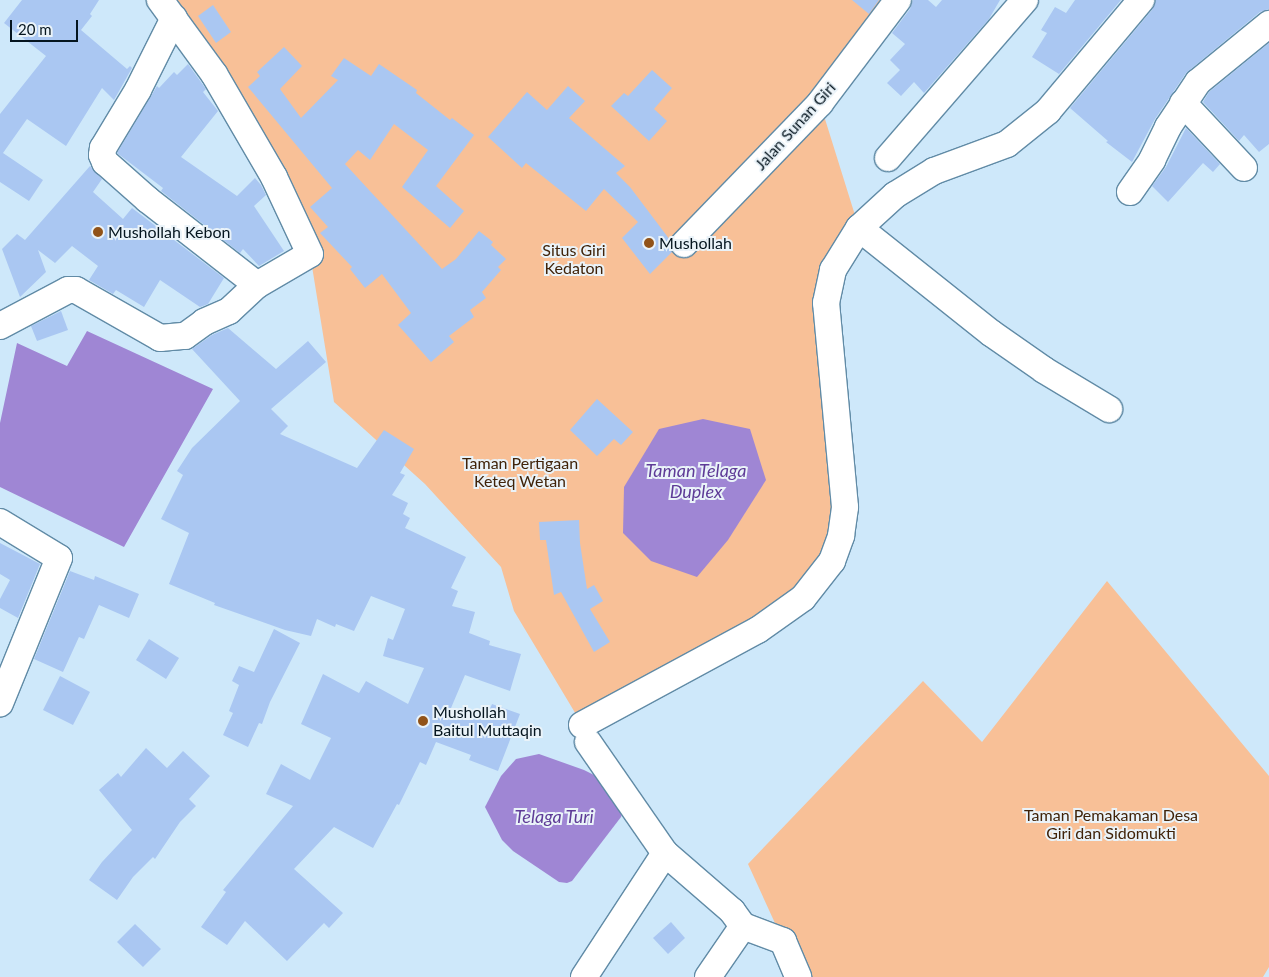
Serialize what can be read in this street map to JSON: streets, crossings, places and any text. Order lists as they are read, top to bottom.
{
  "streets": {
    "street": ["Jalan Sunan Giri"]
  },
  "water": ["Taman Telaga Duplex", "Telaga Turi"],
  "parks": ["Situs Giri Kedaton", "Taman Pertigaan Keteq Wetan", "Taman Pemakaman Desa Giri dan Sidomukti"],
  "places": ["Mushollah Kebon", "Mushollah", "Mushollah Baitul Muttaqin"],
  "scale_bar": "20 m"
}
